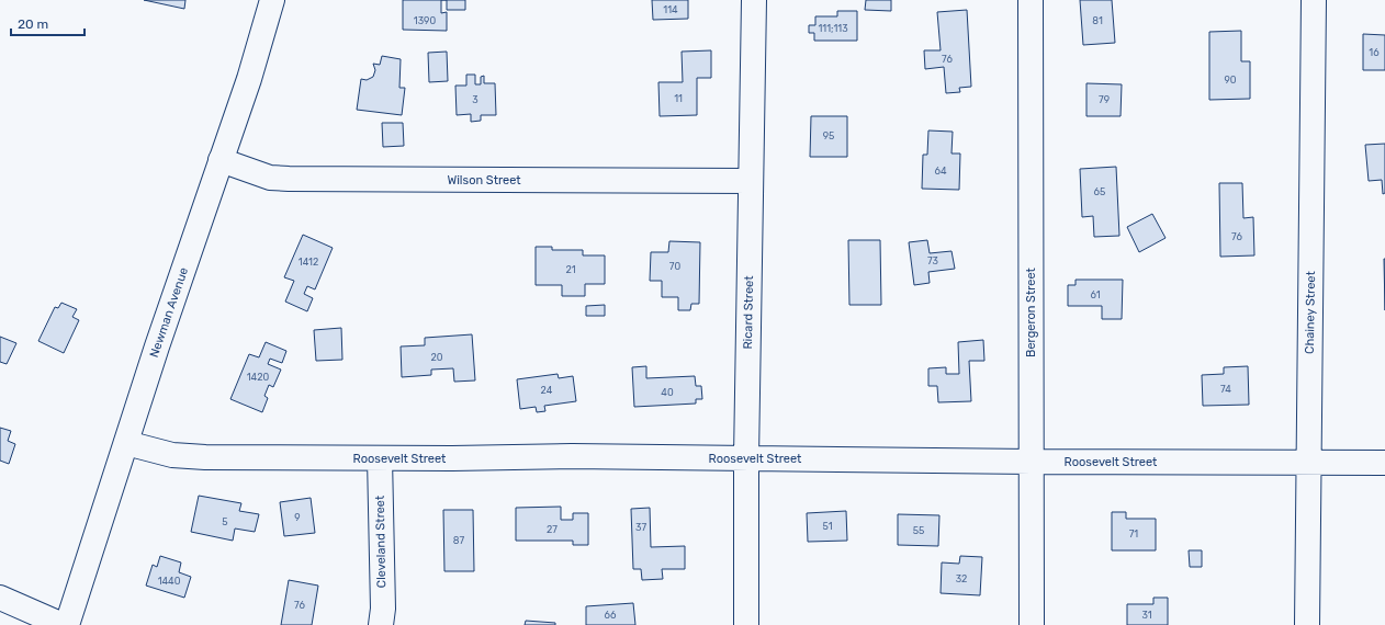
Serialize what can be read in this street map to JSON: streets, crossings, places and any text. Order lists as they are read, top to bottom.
{
  "streets": {
    "street": [
      "Wilson Street",
      "Newman Avenue",
      "Ricard Street",
      "Bergeron Street",
      "Chainey Street",
      "Roosevelt Street",
      "Cleveland Street"
    ]
  },
  "crossings": [
    ["Wilson Street", "Newman Avenue"],
    ["Wilson Street", "Ricard Street"],
    ["Newman Avenue", "Roosevelt Street"],
    ["Ricard Street", "Roosevelt Street"],
    ["Bergeron Street", "Roosevelt Street"],
    ["Chainey Street", "Roosevelt Street"],
    ["Roosevelt Street", "Cleveland Street"]
  ],
  "house_numbers": [
    "114",
    "1390",
    "81",
    "111;113",
    "16",
    "76",
    "90",
    "11",
    "3",
    "79",
    "95",
    "64",
    "65",
    "76",
    "73",
    "1412",
    "70",
    "21",
    "61",
    "20",
    "1420",
    "74",
    "24",
    "40",
    "9",
    "5",
    "51",
    "37",
    "27",
    "55",
    "71",
    "87",
    "32",
    "1440",
    "76",
    "66",
    "31"
  ],
  "scale_bar": "20 m"
}
